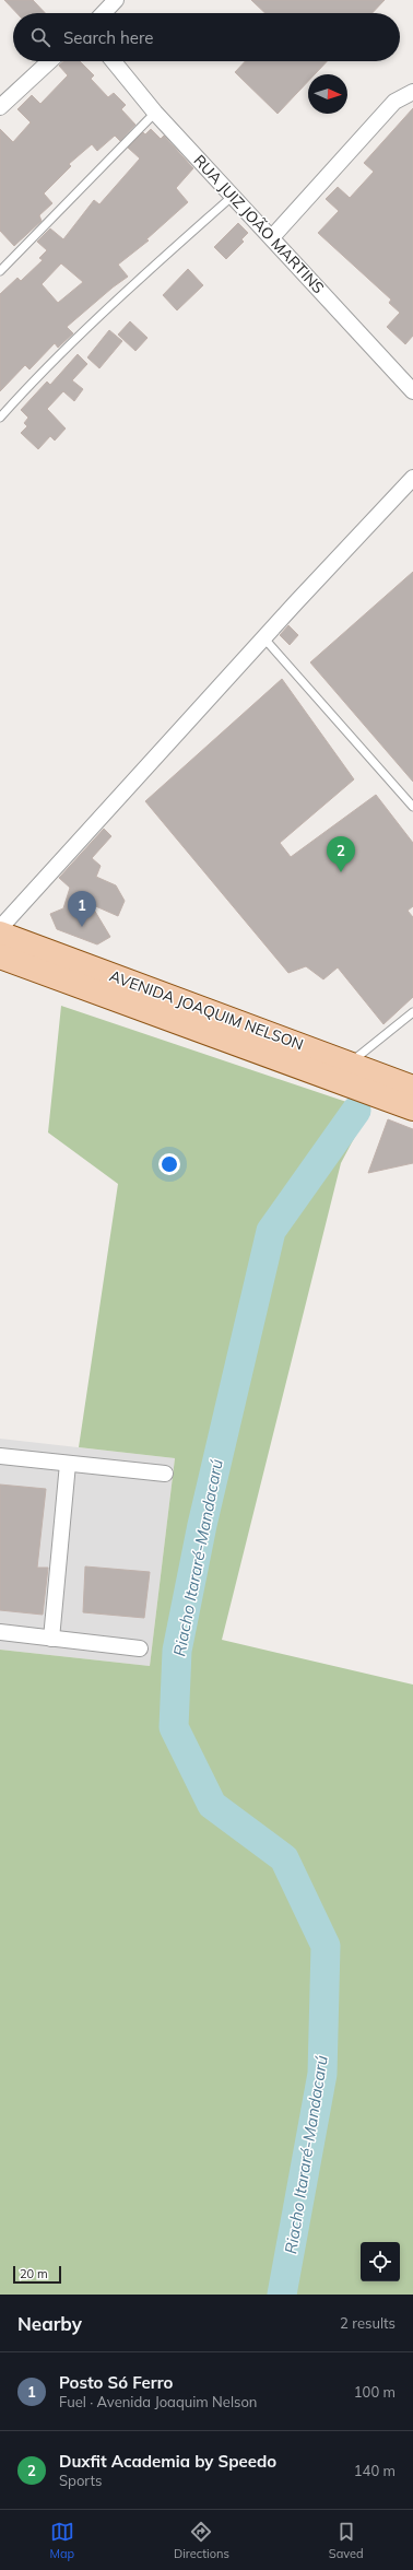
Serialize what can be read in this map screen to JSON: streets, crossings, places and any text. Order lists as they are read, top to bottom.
{
  "streets": {
    "main road": ["AVENIDA JOAQUIM NELSON"],
    "street": ["RUA JUIZ JOÃO MARTINS"]
  },
  "water": ["Riacho Itararé-Mandacarú"],
  "scale_bar": "20 m",
  "north": "right",
  "page": {
    "search": "Search here",
    "pins": ["2", "1"],
    "scale": "20 m",
    "heading": ["Nearby", "2 results"],
    "list": [
      {
        "mark": "1",
        "name": "Posto Só Ferro",
        "note": "Fuel · Avenida Joaquim Nelson",
        "value": "100 m"
      },
      {
        "mark": "2",
        "name": "Duxfit Academia by Speedo",
        "note": "Sports",
        "value": "140 m"
      }
    ],
    "nav": ["Map", "Directions", "Saved"]
  }
}
